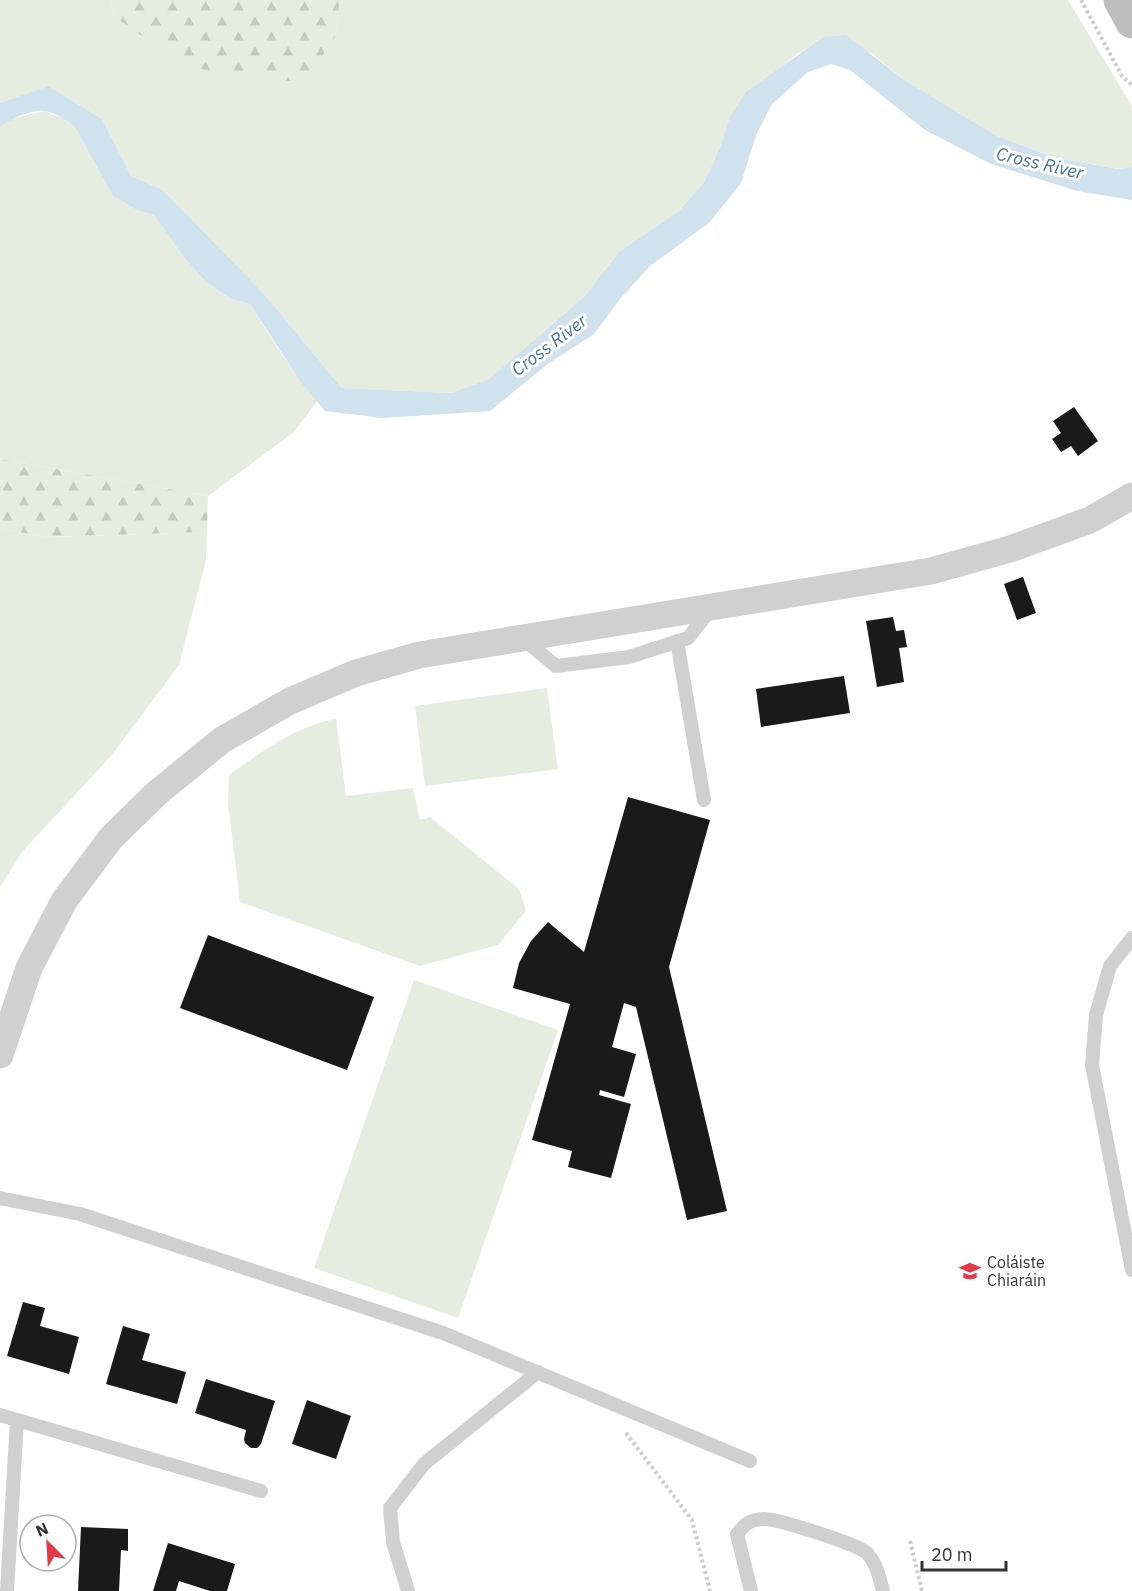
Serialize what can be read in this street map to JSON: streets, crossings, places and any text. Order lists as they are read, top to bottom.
{
  "water": ["Cross River"],
  "places": {
    "school or university": ["Coláiste Chiaráin"]
  },
  "scale_bar": "20 m",
  "north": "top left"
}
